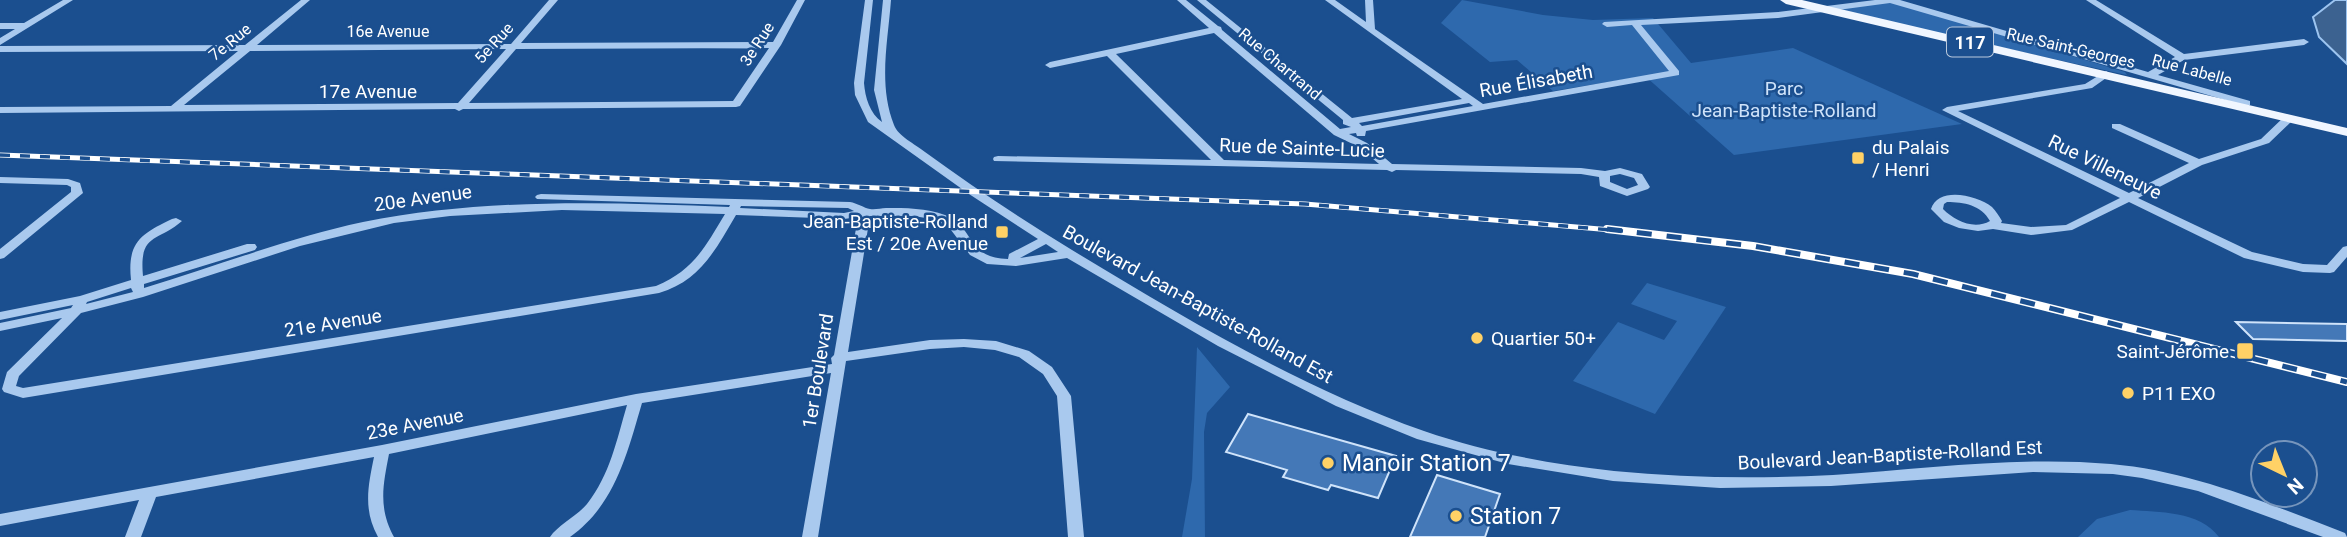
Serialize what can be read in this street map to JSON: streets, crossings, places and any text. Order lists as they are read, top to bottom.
{
  "streets": {
    "main road": ["117", "Rue Saint-Georges", "Rue Labelle"],
    "street": [
      "16e Avenue",
      "7e Rue",
      "5e Rue",
      "3e Rue",
      "Rue Chartrand",
      "Rue Élisabeth",
      "17e Avenue",
      "Rue de Sainte-Lucie",
      "Rue Villeneuve",
      "20e Avenue",
      "Boulevard Jean-Baptiste-Rolland Est",
      "21e Avenue",
      "1er Boulevard",
      "23e Avenue"
    ]
  },
  "crossings": [
    ["16e Avenue", "7e Rue"],
    ["16e Avenue", "5e Rue"],
    ["16e Avenue", "3e Rue"],
    ["7e Rue", "17e Avenue"],
    ["5e Rue", "17e Avenue"],
    ["3e Rue", "17e Avenue"],
    ["Rue Saint-Georges", "Rue Labelle"],
    ["Rue Saint-Georges", "Rue Villeneuve"],
    ["Rue Chartrand", "Rue Élisabeth"],
    ["Rue Chartrand", "Rue de Sainte-Lucie"],
    ["20e Avenue", "Boulevard Jean-Baptiste-Rolland Est"],
    ["20e Avenue", "21e Avenue"],
    ["20e Avenue", "1er Boulevard"],
    ["1er Boulevard", "23e Avenue"]
  ],
  "parks": ["Parc Jean-Baptiste-Rolland"],
  "places": {
    "transit": ["du Palais / Henri", "Jean-Baptiste-Rolland Est / 20e Avenue", "Saint-Jérôme"],
    "other": [
      "Quartier 50+",
      "P11 EXO",
      "Manoir Station 7",
      "Station 7"
    ]
  },
  "north": "bottom right"
}
